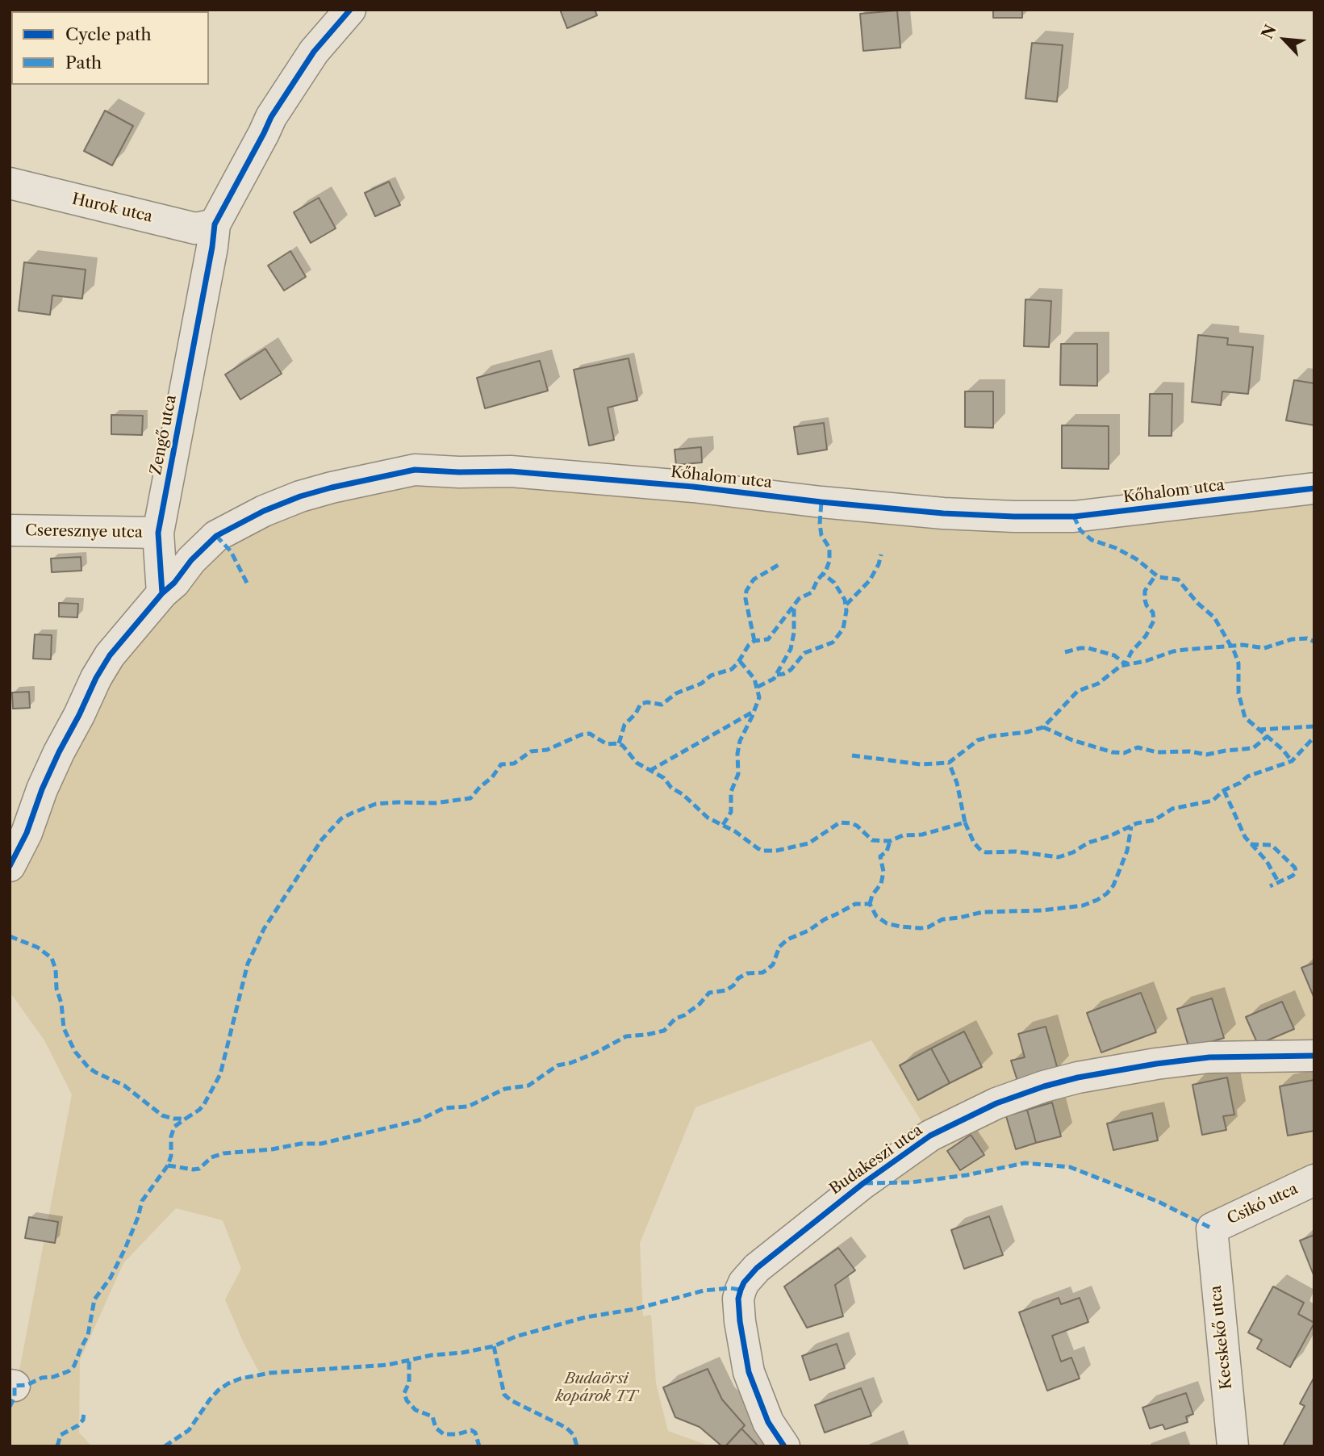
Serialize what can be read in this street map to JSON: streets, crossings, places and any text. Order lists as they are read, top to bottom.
{
  "streets": {
    "street": [
      "Hurok utca",
      "Zengő utca",
      "Kőhalom utca",
      "Cseresznye utca",
      "Budakeszi utca",
      "Csikó utca",
      "Kecskekő utca"
    ]
  },
  "crossings": [
    ["Hurok utca", "Zengő utca"],
    ["Zengő utca", "Kőhalom utca"],
    ["Zengő utca", "Cseresznye utca"],
    ["Csikó utca", "Kecskekő utca"]
  ],
  "parks": ["Budaörsi kopárok TT"],
  "legend": ["Cycle path", "Path"],
  "north": "top left"
}
